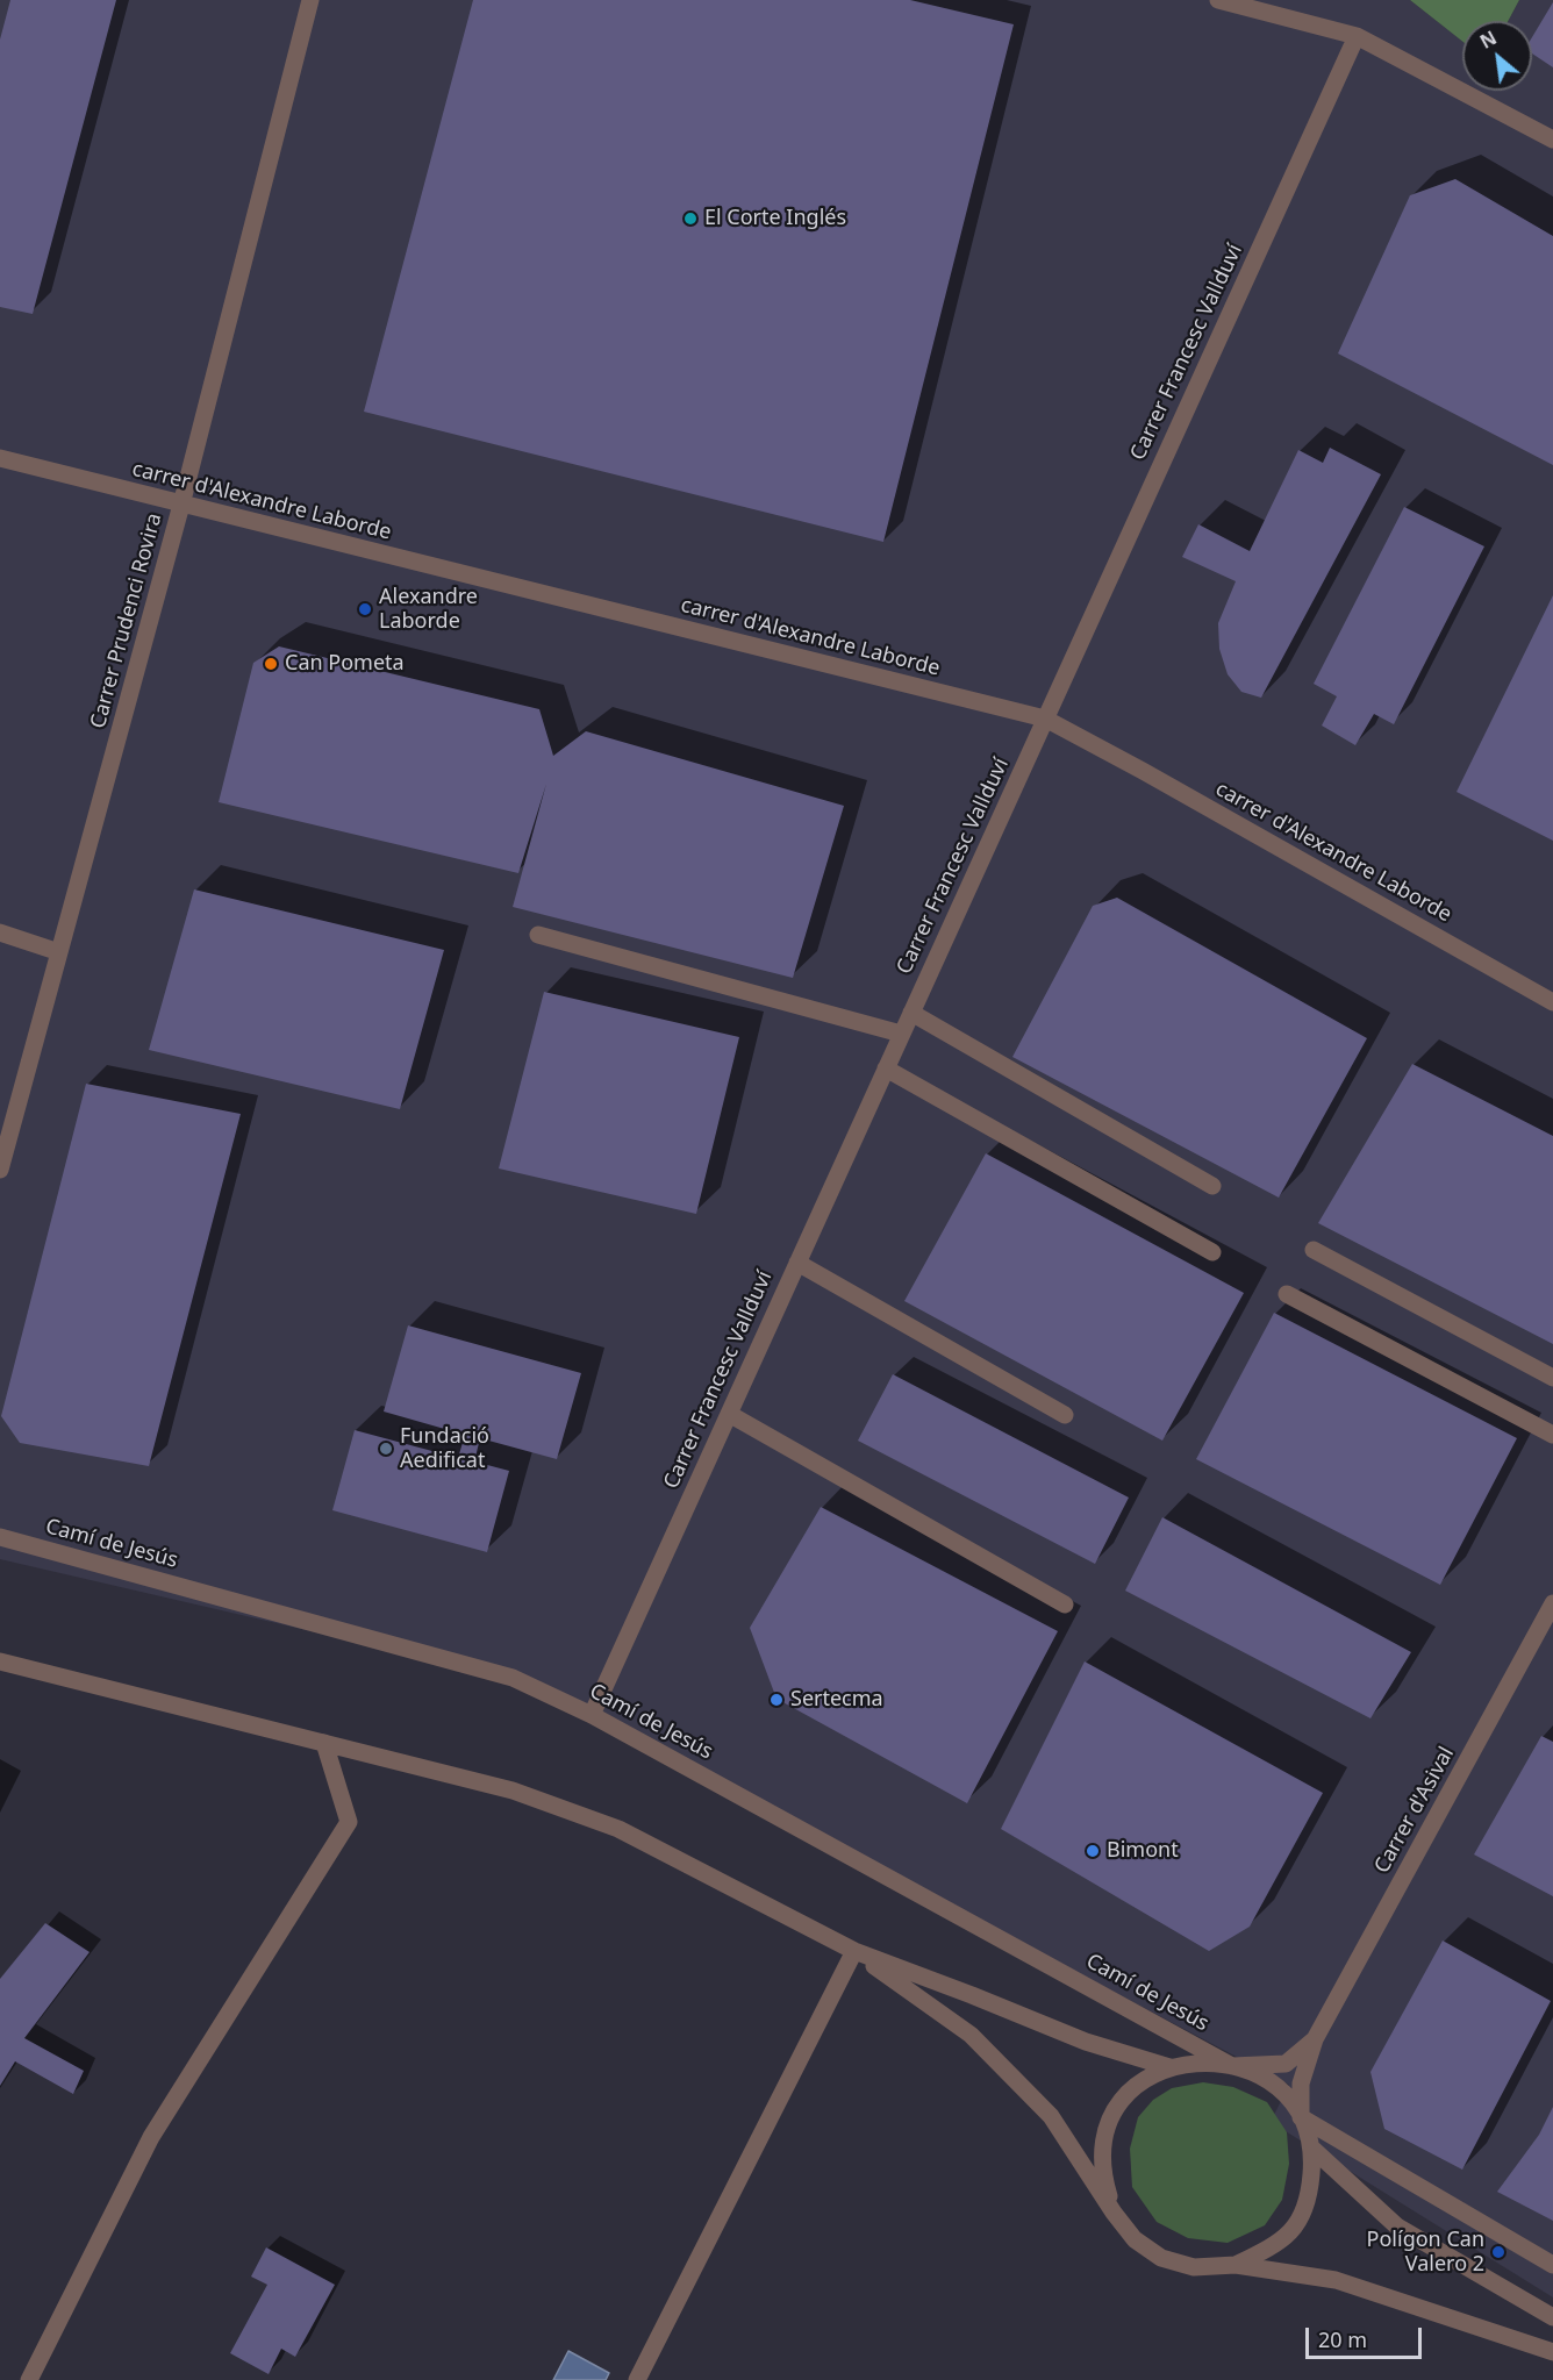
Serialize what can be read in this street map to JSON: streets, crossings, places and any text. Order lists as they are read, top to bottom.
{
  "streets": {
    "street": [
      "Carrer Francesc Vallduví",
      "carrer d'Alexandre Laborde",
      "Carrer Prudenci Rovira",
      "Camí de Jesús",
      "Carrer d'Asival"
    ]
  },
  "crossings": [
    ["Carrer Francesc Vallduví", "carrer d'Alexandre Laborde"],
    ["Carrer Francesc Vallduví", "Camí de Jesús"],
    ["carrer d'Alexandre Laborde", "Carrer Prudenci Rovira"]
  ],
  "places": [
    "El Corte Inglés",
    "Alexandre Laborde",
    "Can Pometa",
    "Fundació Aedificat",
    "Sertecma",
    "Bimont",
    "Polígon Can Valero 2"
  ],
  "scale_bar": "20 m",
  "north": "top left"
}
